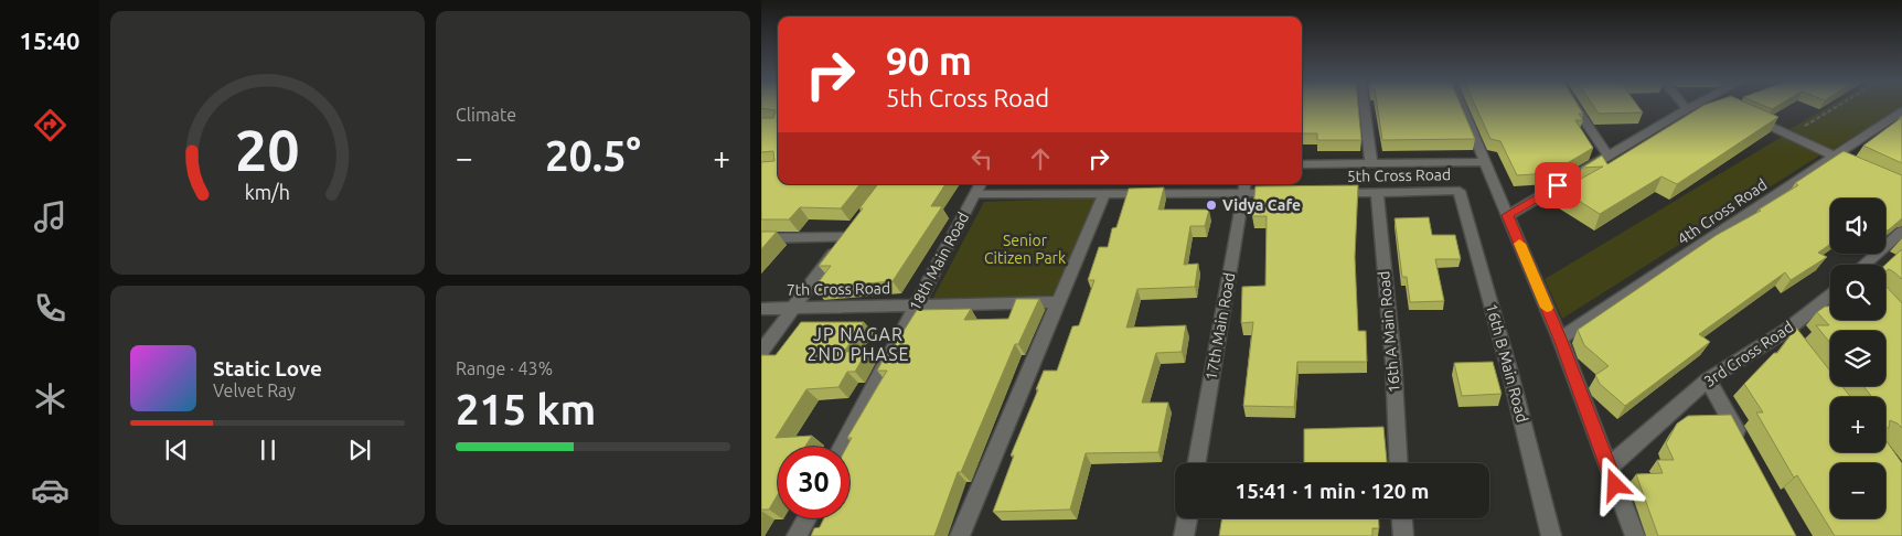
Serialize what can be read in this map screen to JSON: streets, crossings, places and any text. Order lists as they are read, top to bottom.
{
  "streets": {
    "street": [
      "5th Cross Road",
      "4th Cross Road",
      "18th Main Road",
      "7th Cross Road",
      "17th Main Road",
      "16th A Main Road",
      "3rd Cross Road",
      "16th B Main Road"
    ]
  },
  "crossings": [
    ["5th Cross Road", "16th A Main Road"],
    ["5th Cross Road", "16th B Main Road"],
    ["18th Main Road", "7th Cross Road"]
  ],
  "districts": ["JP NAGAR 2ND PHASE"],
  "parks": ["Senior Citizen Park"],
  "places": ["Vidya Cafe"],
  "page": {
    "tabs": "15:40",
    "tile": [
      "Climate",
      ["Range · 43%", "215 km"]
    ],
    "turn": ["90 m", "5th Cross Road"],
    "heat": ["−", "20.5°", "+"],
    "map_buttons": ["+", "−"],
    "song": ["Static Love", "Velvet Ray"],
    "limit": "30",
    "trip": "15:41 · 1 min · 120 m",
    "gauge": ["20", "km/h"]
  }
}
